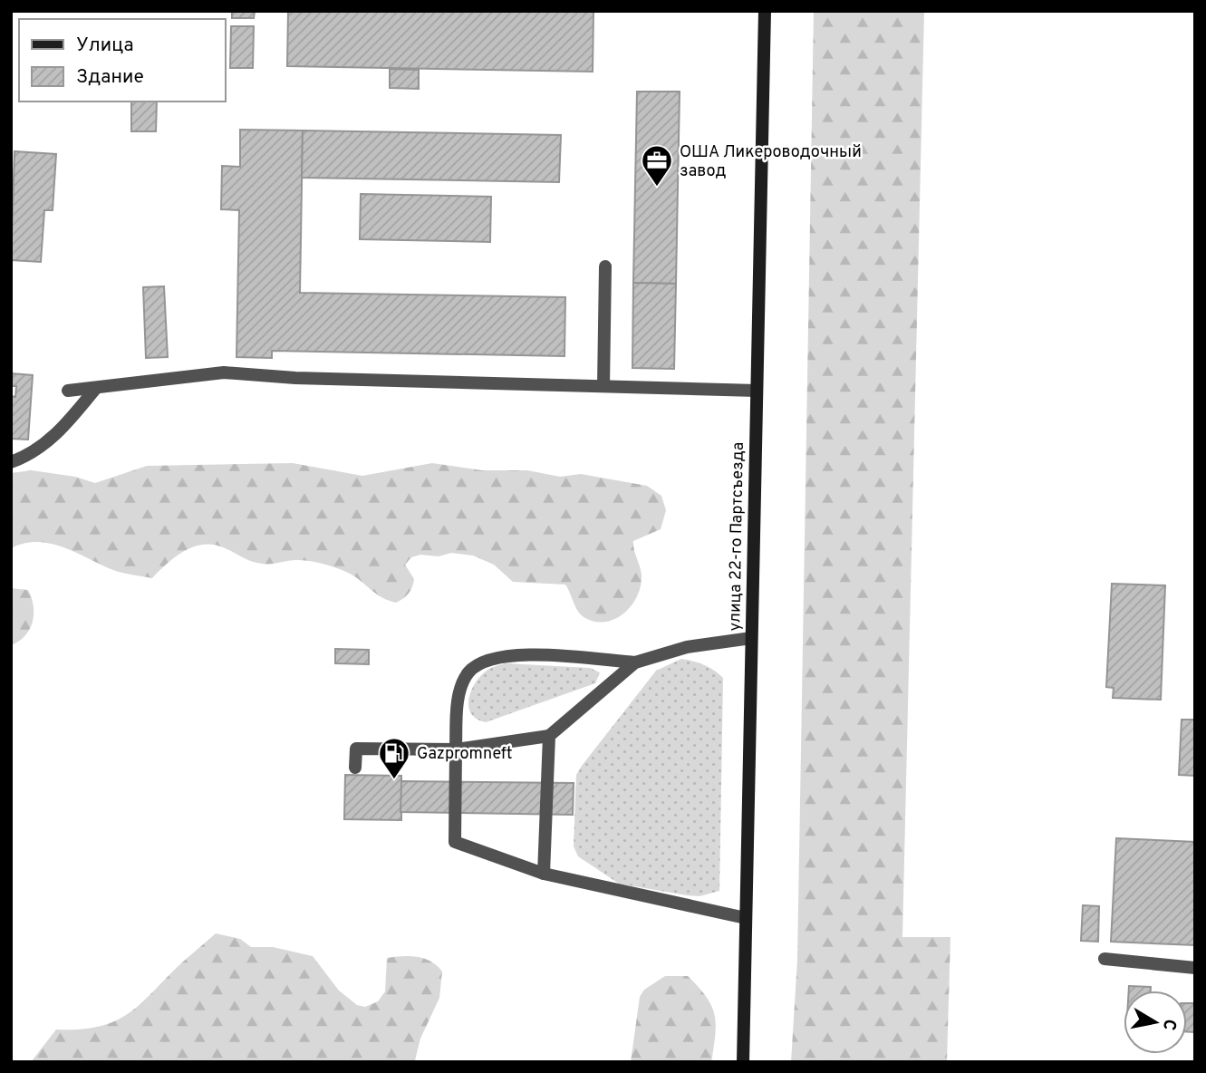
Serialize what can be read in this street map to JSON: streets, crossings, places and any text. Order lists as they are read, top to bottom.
{
  "streets": {
    "main road": ["улица 22-го Партсъезда"]
  },
  "places": {
    "office": ["ОША Ликероводочный завод"],
    "fuel station": ["Gazpromneft"]
  },
  "legend": ["Улица", "Здание"],
  "north": "right"
}
